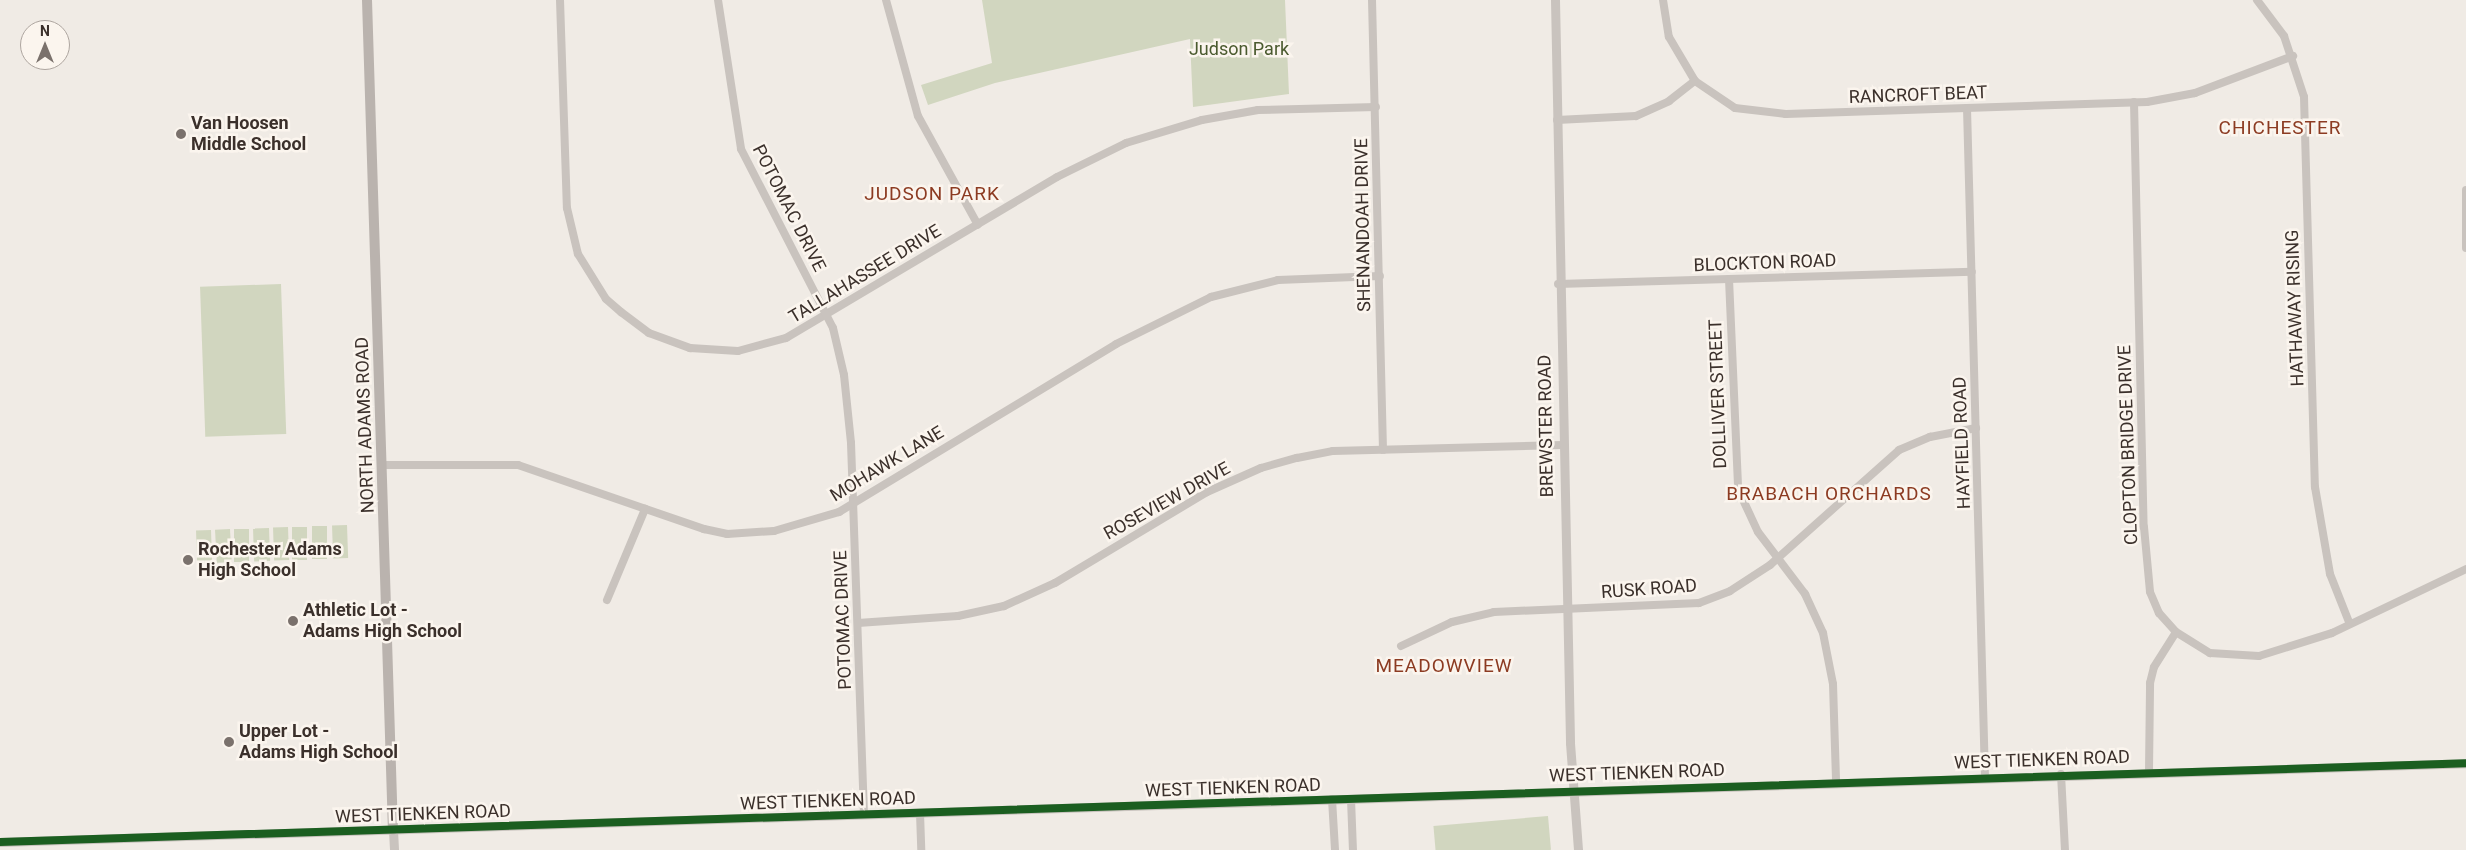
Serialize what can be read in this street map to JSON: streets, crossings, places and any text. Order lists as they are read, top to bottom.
{
  "streets": {
    "main road": ["NORTH ADAMS ROAD"],
    "street": [
      "RANCROFT BEAT",
      "POTOMAC DRIVE",
      "SHENANDOAH DRIVE",
      "BLOCKTON ROAD",
      "TALLAHASSEE DRIVE",
      "HATHAWAY RISING",
      "DOLLIVER STREET",
      "BREWSTER ROAD",
      "HAYFIELD ROAD",
      "CLOPTON BRIDGE DRIVE",
      "MOHAWK LANE",
      "ROSEVIEW DRIVE",
      "RUSK ROAD",
      "WEST TIENKEN ROAD"
    ]
  },
  "crossings": [
    ["RANCROFT BEAT", "HATHAWAY RISING"],
    ["RANCROFT BEAT", "HAYFIELD ROAD"],
    ["RANCROFT BEAT", "CLOPTON BRIDGE DRIVE"],
    ["POTOMAC DRIVE", "TALLAHASSEE DRIVE"],
    ["POTOMAC DRIVE", "MOHAWK LANE"],
    ["POTOMAC DRIVE", "ROSEVIEW DRIVE"],
    ["POTOMAC DRIVE", "WEST TIENKEN ROAD"],
    ["SHENANDOAH DRIVE", "TALLAHASSEE DRIVE"],
    ["SHENANDOAH DRIVE", "MOHAWK LANE"],
    ["SHENANDOAH DRIVE", "ROSEVIEW DRIVE"],
    ["BLOCKTON ROAD", "DOLLIVER STREET"],
    ["BLOCKTON ROAD", "BREWSTER ROAD"],
    ["BLOCKTON ROAD", "HAYFIELD ROAD"],
    ["HATHAWAY RISING", "CLOPTON BRIDGE DRIVE"],
    ["DOLLIVER STREET", "RUSK ROAD"],
    ["DOLLIVER STREET", "WEST TIENKEN ROAD"],
    ["NORTH ADAMS ROAD", "MOHAWK LANE"],
    ["NORTH ADAMS ROAD", "WEST TIENKEN ROAD"],
    ["BREWSTER ROAD", "ROSEVIEW DRIVE"],
    ["BREWSTER ROAD", "RUSK ROAD"],
    ["BREWSTER ROAD", "WEST TIENKEN ROAD"],
    ["HAYFIELD ROAD", "RUSK ROAD"],
    ["HAYFIELD ROAD", "WEST TIENKEN ROAD"]
  ],
  "districts": [
    "CHICHESTER",
    "JUDSON PARK",
    "BRABACH ORCHARDS",
    "MEADOWVIEW"
  ],
  "parks": ["Judson Park"],
  "places": [
    "Van Hoosen Middle School",
    "Rochester Adams High School",
    "Athletic Lot - Adams High School",
    "Upper Lot - Adams High School"
  ],
  "north": "top"
}
